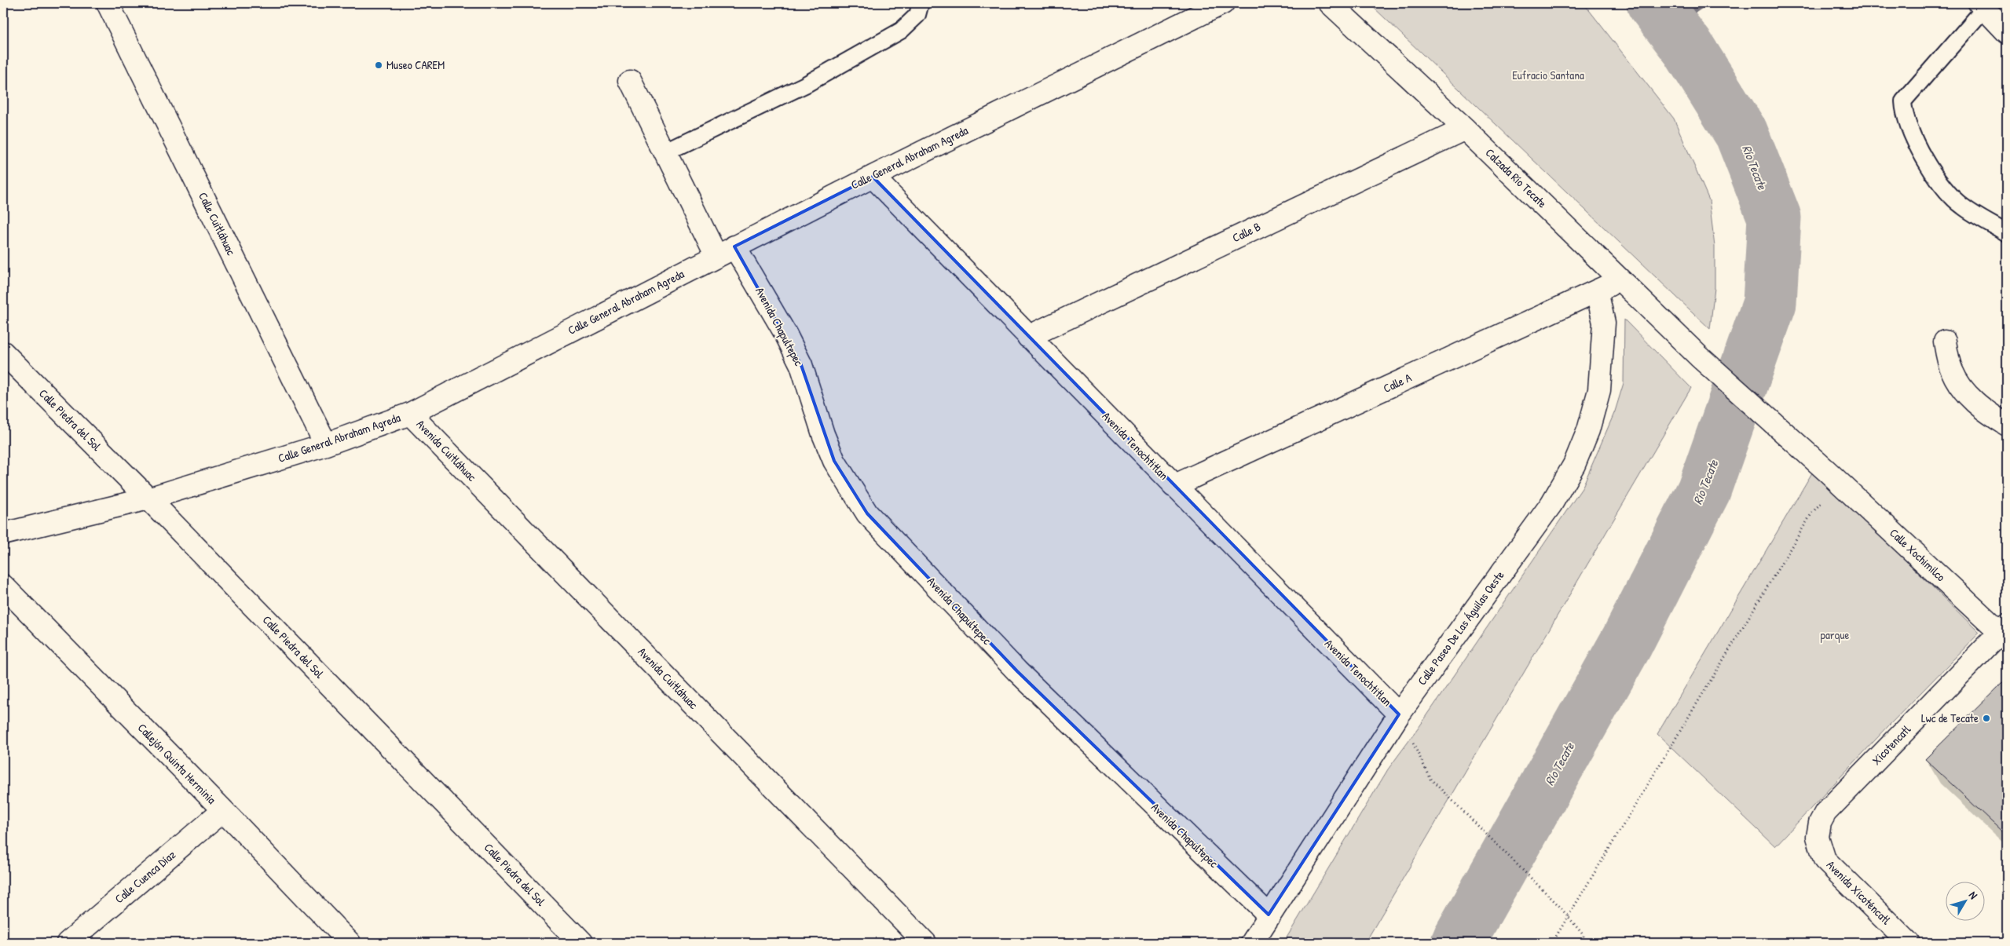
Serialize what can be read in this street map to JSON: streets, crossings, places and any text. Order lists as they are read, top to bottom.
{
  "streets": {
    "street": [
      "Calle General Abraham Agreda",
      "Calzada Río Tecate",
      "Calle Cuitláhuac",
      "Calle B",
      "Avenida Chapultepec",
      "Calle A",
      "Calle Piedra del Sol",
      "Avenida Tenochtitlan",
      "Avenida Cuitláhuac",
      "Calle Xochimilco",
      "Calle Paseo De Las Águilas Oeste",
      "Xicotencatl",
      "Callejón Quinta Herminia",
      "Calle Cuenca Díaz",
      "Avenida Xicoténcatl"
    ]
  },
  "crossings": [
    ["Calle General Abraham Agreda", "Calle Cuitláhuac"],
    ["Calle General Abraham Agreda", "Avenida Chapultepec"],
    ["Calle General Abraham Agreda", "Calle Piedra del Sol"],
    ["Calle General Abraham Agreda", "Avenida Tenochtitlan"],
    ["Calle General Abraham Agreda", "Avenida Cuitláhuac"],
    ["Calzada Río Tecate", "Calle B"],
    ["Calzada Río Tecate", "Calle A"],
    ["Calzada Río Tecate", "Calle Xochimilco"],
    ["Calle B", "Avenida Tenochtitlan"],
    ["Avenida Chapultepec", "Calle Paseo De Las Águilas Oeste"],
    ["Calle A", "Avenida Tenochtitlan"],
    ["Calle A", "Calle Paseo De Las Águilas Oeste"],
    ["Avenida Tenochtitlan", "Calle Paseo De Las Águilas Oeste"],
    ["Calle Xochimilco", "Xicotencatl"],
    ["Xicotencatl", "Avenida Xicoténcatl"],
    ["Callejón Quinta Herminia", "Calle Cuenca Díaz"]
  ],
  "water": ["Río Tecate"],
  "parks": ["Eufracio Santana", "parque"],
  "places": ["Museo CAREM", "Lwc de Tecate"],
  "north": "top right"
}
